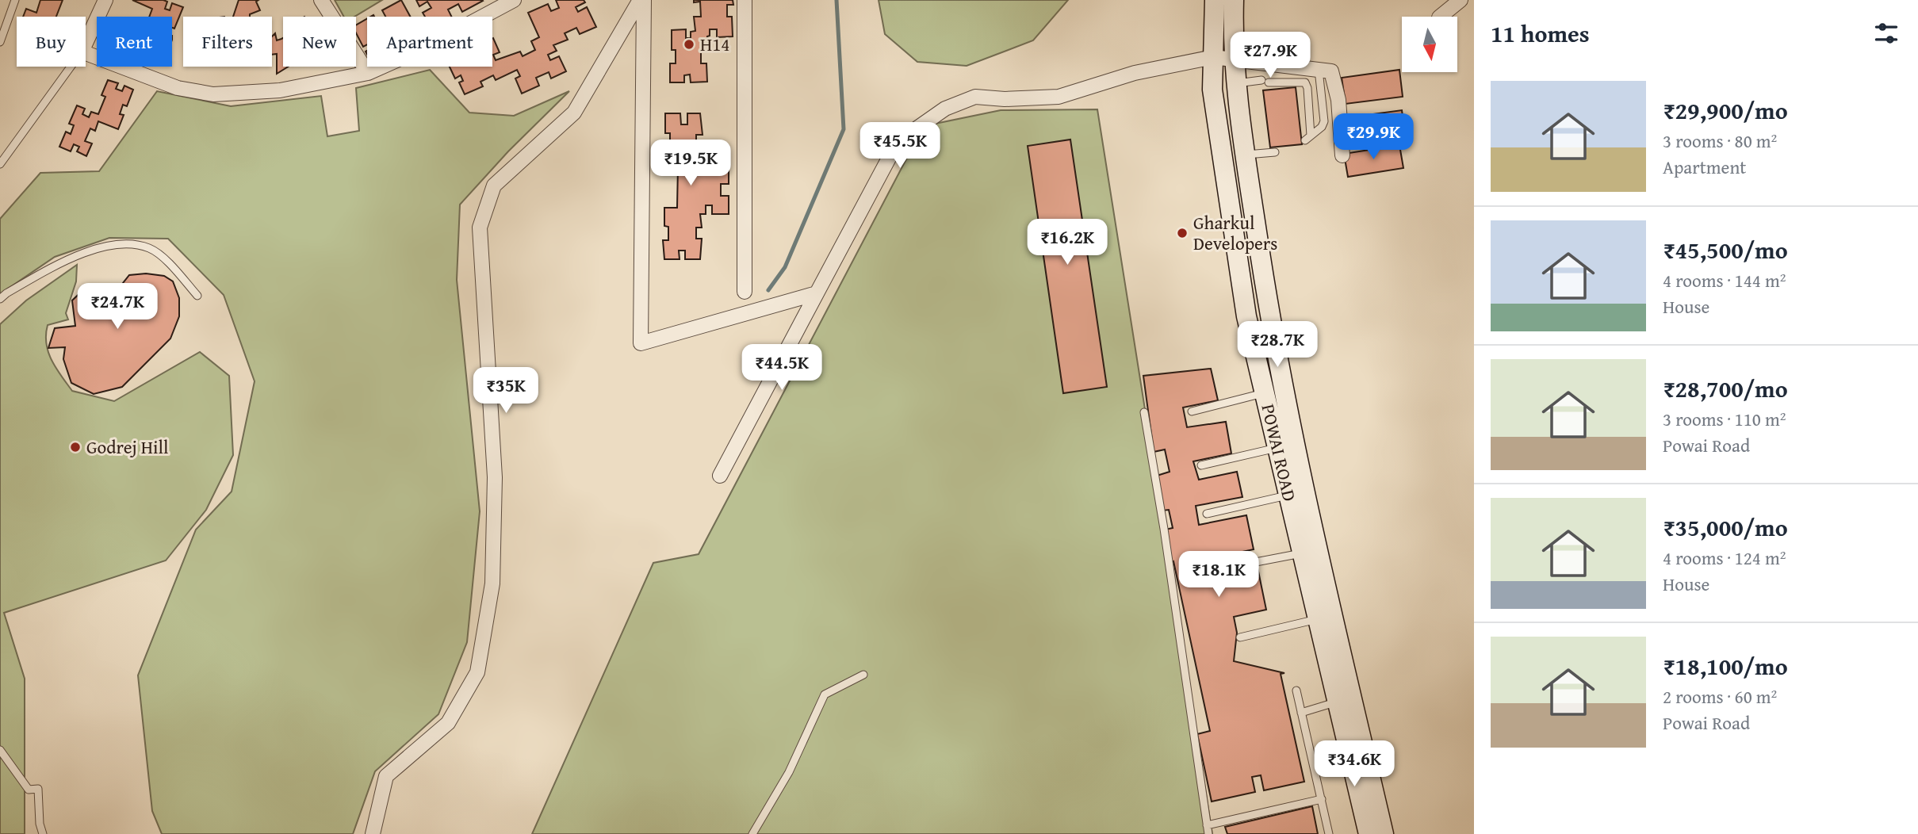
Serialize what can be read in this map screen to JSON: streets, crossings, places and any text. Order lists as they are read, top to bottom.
{
  "streets": {
    "main road": ["POWAI ROAD"]
  },
  "places": ["H14", "Gharkul Developers", "Godrej Hill"],
  "north": "bottom",
  "page": {
    "heading": "11 homes",
    "chip": [
      "Buy",
      "Rent",
      "Filters",
      "New",
      "Apartment"
    ],
    "price": [
      "₹27.9K",
      "₹29.9K",
      "₹45.5K",
      "₹19.5K",
      "₹16.2K",
      "₹24.7K",
      "₹28.7K",
      "₹44.5K",
      "₹35K",
      "₹18.1K",
      "₹34.6K"
    ],
    "list": [
      {
        "name": "₹29,900/mo",
        "note": "3 rooms · 80 m² · Apartment"
      },
      {
        "name": "₹45,500/mo",
        "note": "4 rooms · 144 m² · House"
      },
      {
        "name": "₹28,700/mo",
        "note": "3 rooms · 110 m² · Powai Road"
      },
      {
        "name": "₹35,000/mo",
        "note": "4 rooms · 124 m² · House"
      },
      {
        "name": "₹18,100/mo",
        "note": "2 rooms · 60 m² · Powai Road"
      }
    ]
  }
}
